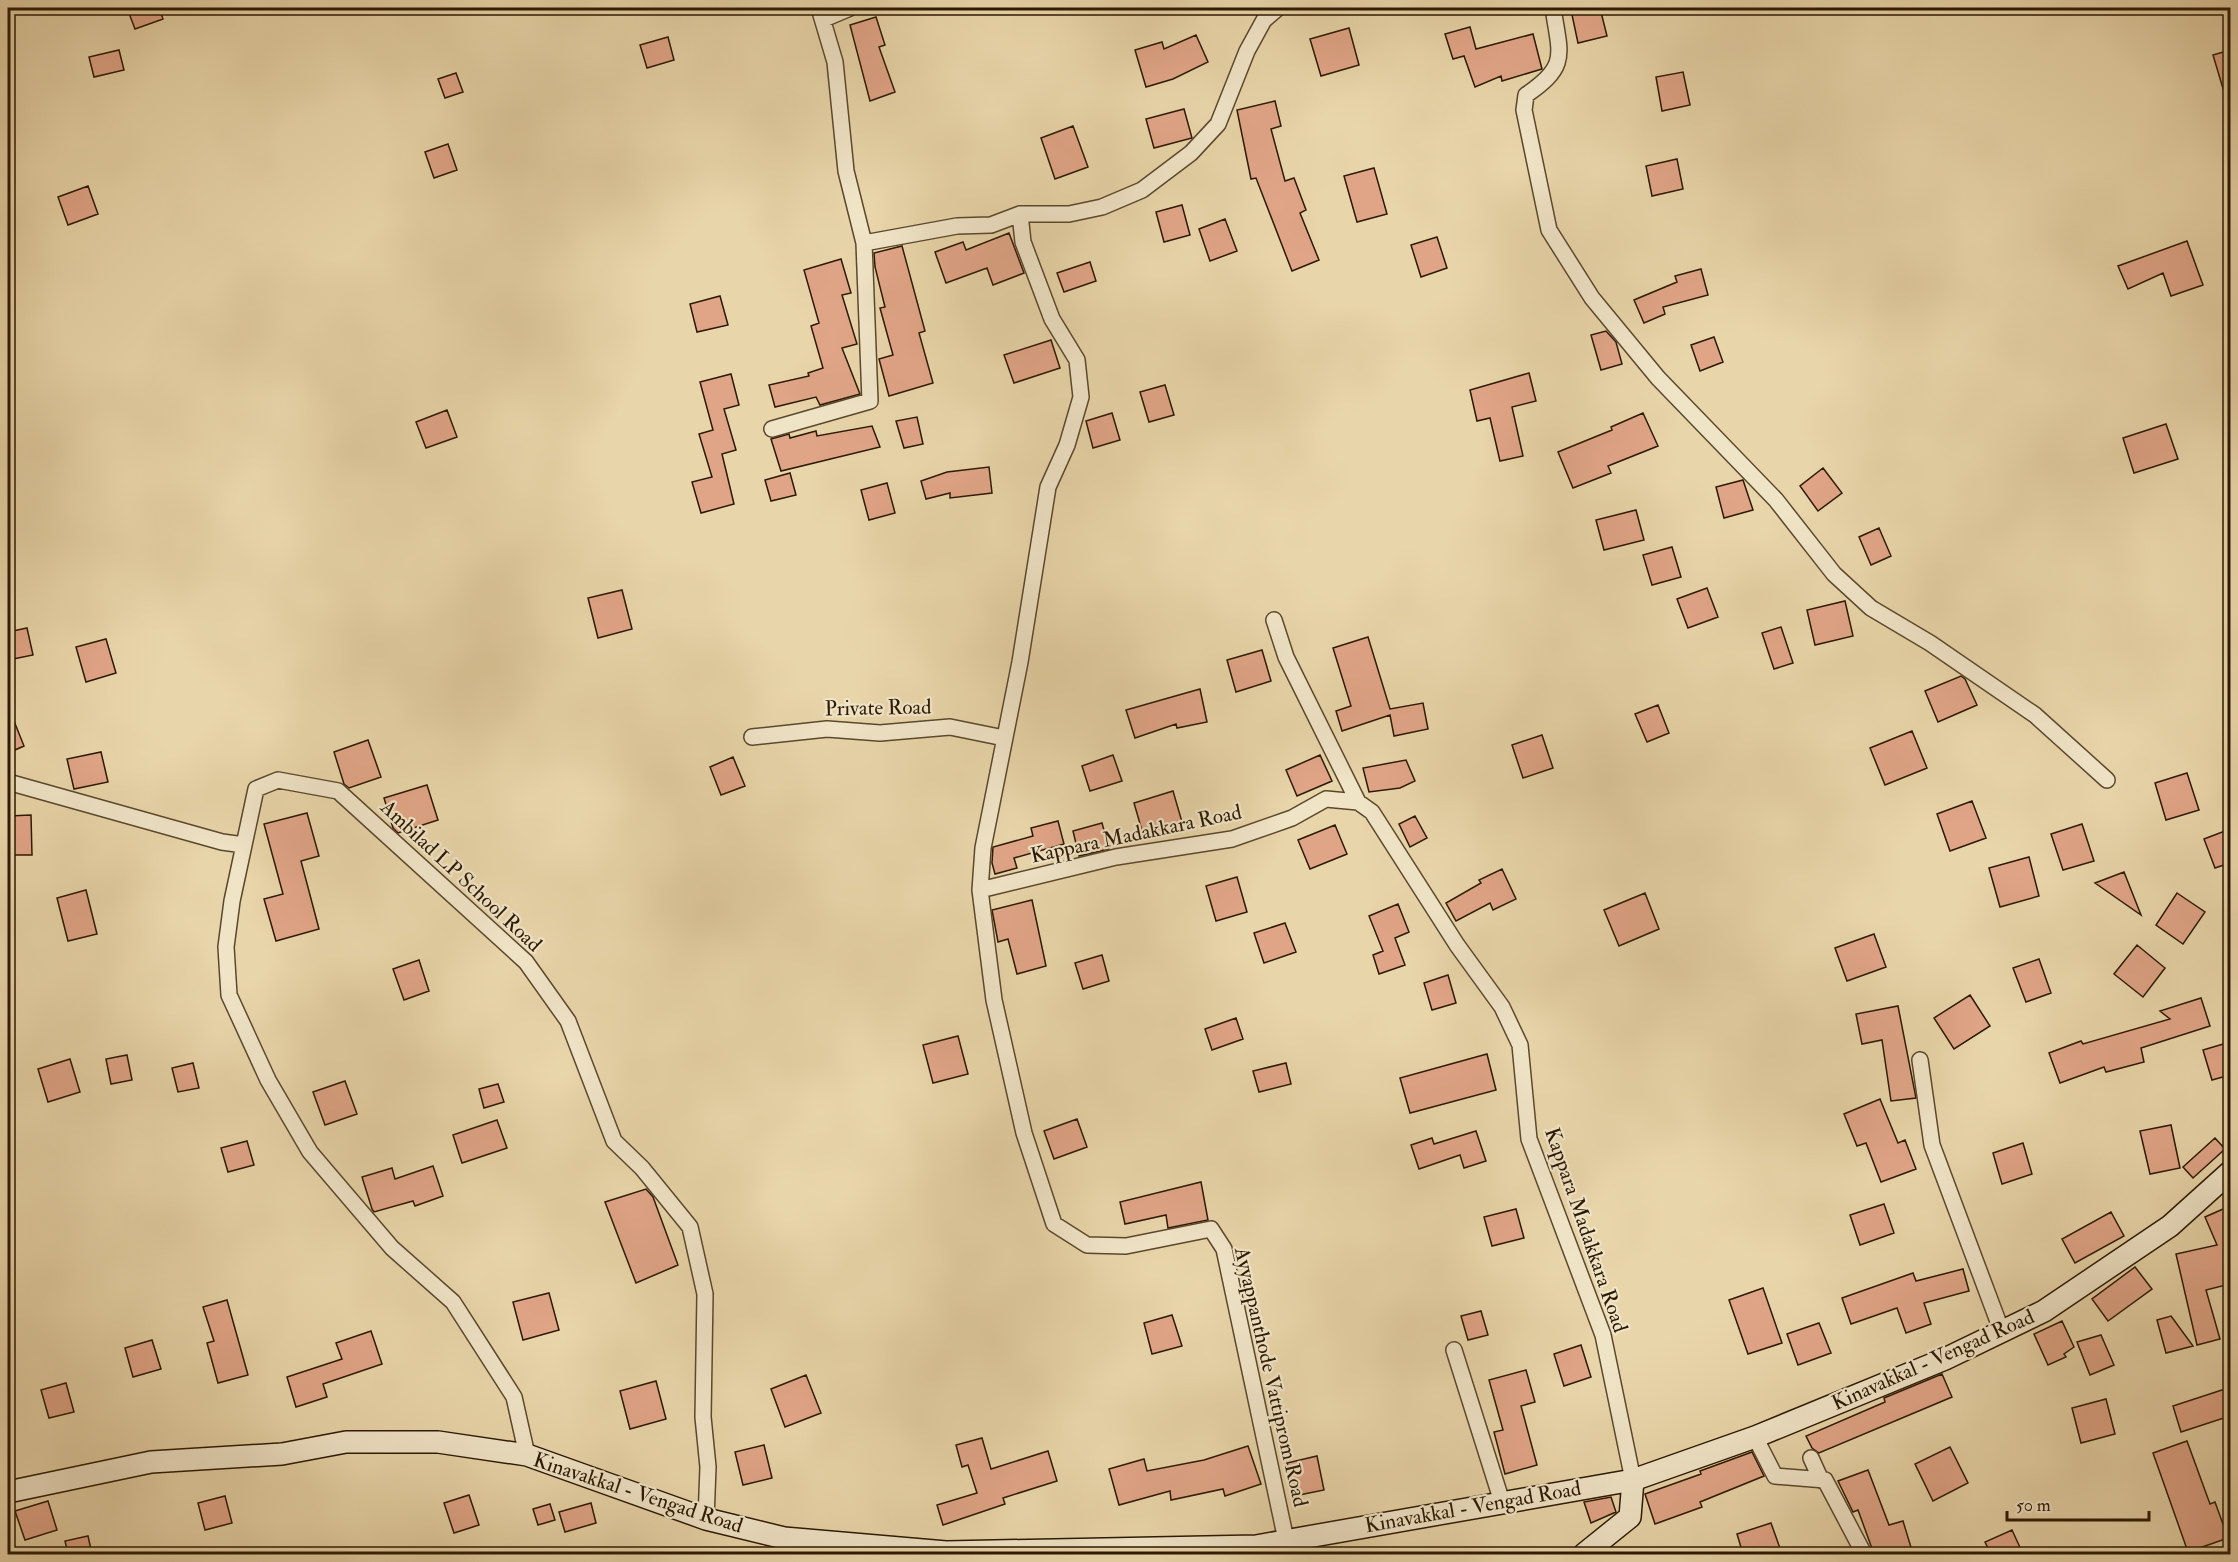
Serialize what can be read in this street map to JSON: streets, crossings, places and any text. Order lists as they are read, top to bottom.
{
  "streets": {
    "main road": ["Kinavakkal - Vengad Road"],
    "street": [
      "Private Road",
      "Kappara Madakkara Road",
      "Ambilad LP School Road",
      "Ayyappanthode Vattiprom Road"
    ]
  },
  "crossings": [
    ["Kappara Madakkara Road", "Kinavakkal - Vengad Road"],
    ["Kappara Madakkara Road", "Ayyappanthode Vattiprom Road"],
    ["Ambilad LP School Road", "Kinavakkal - Vengad Road"],
    ["Kinavakkal - Vengad Road", "Ayyappanthode Vattiprom Road"]
  ],
  "scale_bar": "50 m"
}
